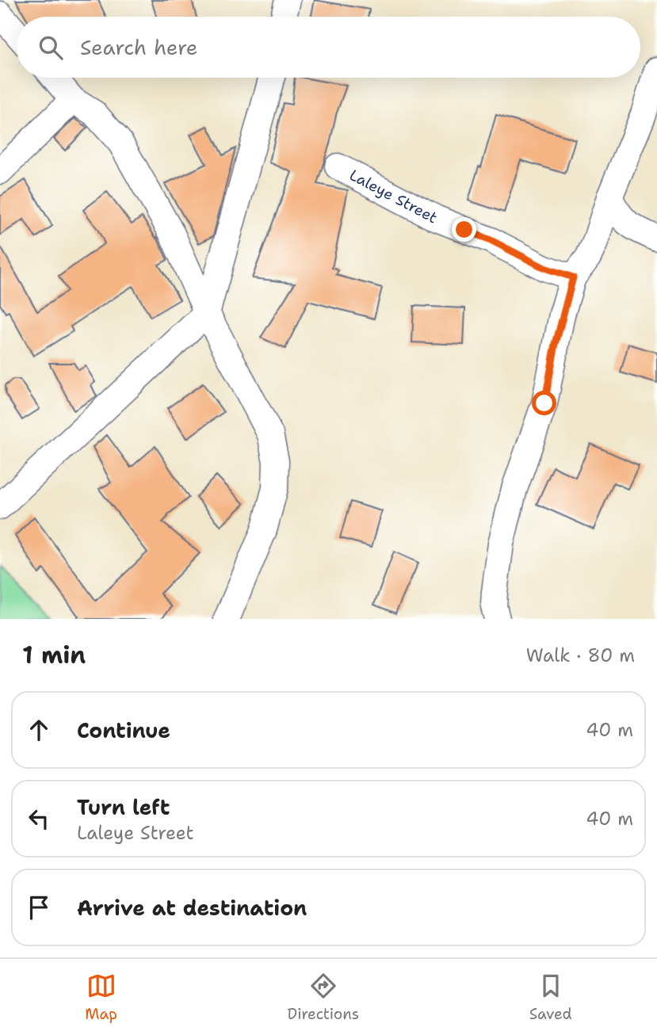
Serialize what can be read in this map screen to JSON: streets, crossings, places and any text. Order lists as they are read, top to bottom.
{
  "streets": {
    "street": ["Laleye Street"]
  },
  "page": {
    "search": "Search here",
    "heading": ["1 min", "Walk · 80 m"],
    "list": [
      ["Continue", "40 m"],
      ["Turn left", "Laleye Street", "40 m"],
      "Arrive at destination"
    ],
    "nav": ["Map", "Directions", "Saved"]
  }
}
